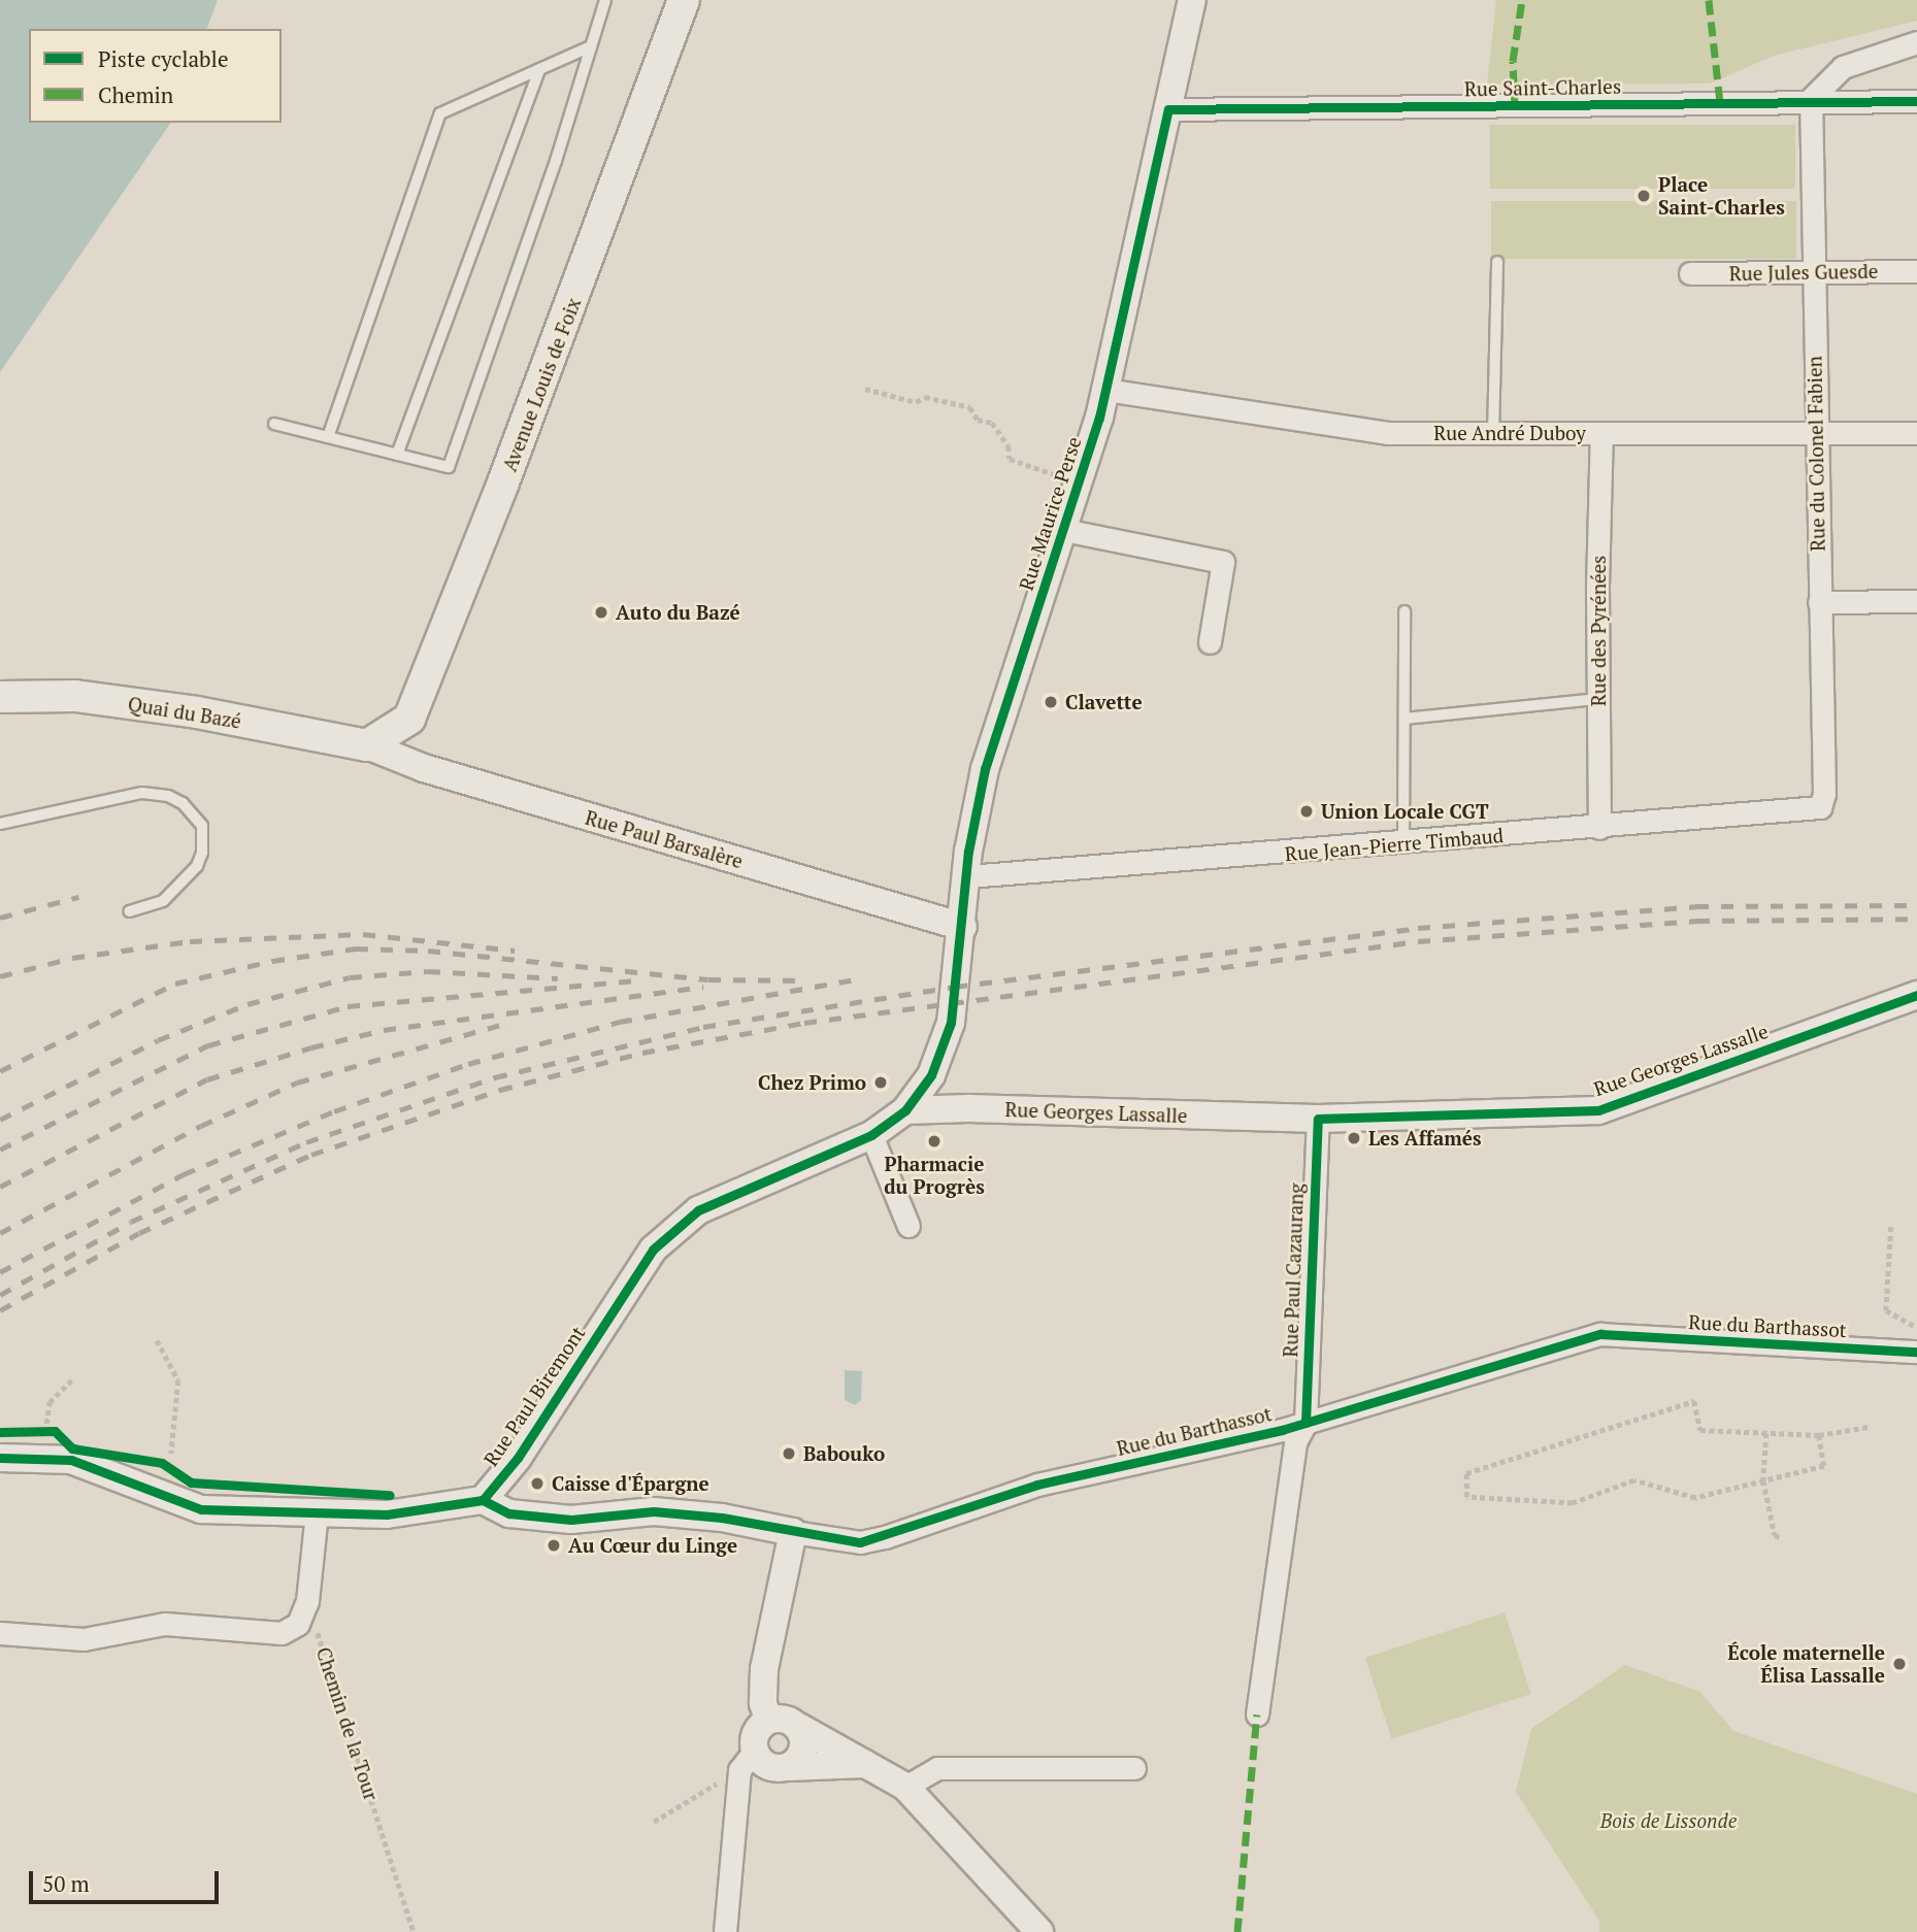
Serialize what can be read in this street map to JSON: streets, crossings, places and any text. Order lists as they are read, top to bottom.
{
  "streets": {
    "main road": ["Avenue Louis de Foix", "Quai du Bazé"],
    "street": [
      "Rue Saint-Charles",
      "Rue Jules Guesde",
      "Rue André Duboy",
      "Rue du Colonel Fabien",
      "Rue Maurice Perse",
      "Rue des Pyrénées",
      "Rue Paul Barsalère",
      "Rue Jean-Pierre Timbaud",
      "Rue Georges Lassalle",
      "Rue Paul Cazaurang",
      "Rue du Barthassot",
      "Rue Paul Biremont"
    ],
    "path": ["Chemin de la Tour"]
  },
  "crossings": [
    ["Rue Saint-Charles", "Rue du Colonel Fabien"],
    ["Rue Saint-Charles", "Rue Maurice Perse"],
    ["Rue Jules Guesde", "Rue du Colonel Fabien"],
    ["Avenue Louis de Foix", "Quai du Bazé"],
    ["Avenue Louis de Foix", "Rue Paul Barsalère"],
    ["Rue André Duboy", "Rue du Colonel Fabien"],
    ["Rue André Duboy", "Rue Maurice Perse"],
    ["Rue André Duboy", "Rue des Pyrénées"],
    ["Rue du Colonel Fabien", "Rue Jean-Pierre Timbaud"],
    ["Rue Maurice Perse", "Rue Paul Barsalère"],
    ["Rue Maurice Perse", "Rue Jean-Pierre Timbaud"],
    ["Rue Maurice Perse", "Rue Georges Lassalle"],
    ["Rue Maurice Perse", "Rue Paul Biremont"],
    ["Rue des Pyrénées", "Rue Jean-Pierre Timbaud"],
    ["Quai du Bazé", "Rue Paul Barsalère"],
    ["Rue Georges Lassalle", "Rue Paul Cazaurang"],
    ["Rue Georges Lassalle", "Rue Paul Biremont"],
    ["Rue Paul Cazaurang", "Rue du Barthassot"],
    ["Rue du Barthassot", "Rue Paul Biremont"]
  ],
  "parks": ["Bois de Lissonde"],
  "places": [
    "Place Saint-Charles",
    "Auto du Bazé",
    "Clavette",
    "Union Locale CGT",
    "Chez Primo",
    "Les Affamés",
    "Pharmacie du Progrès",
    "Babouko",
    "Caisse d'Épargne",
    "Au Cœur du Linge",
    "École maternelle Élisa Lassalle"
  ],
  "legend": ["Piste cyclable", "Chemin"],
  "scale_bar": "50 m"
}
